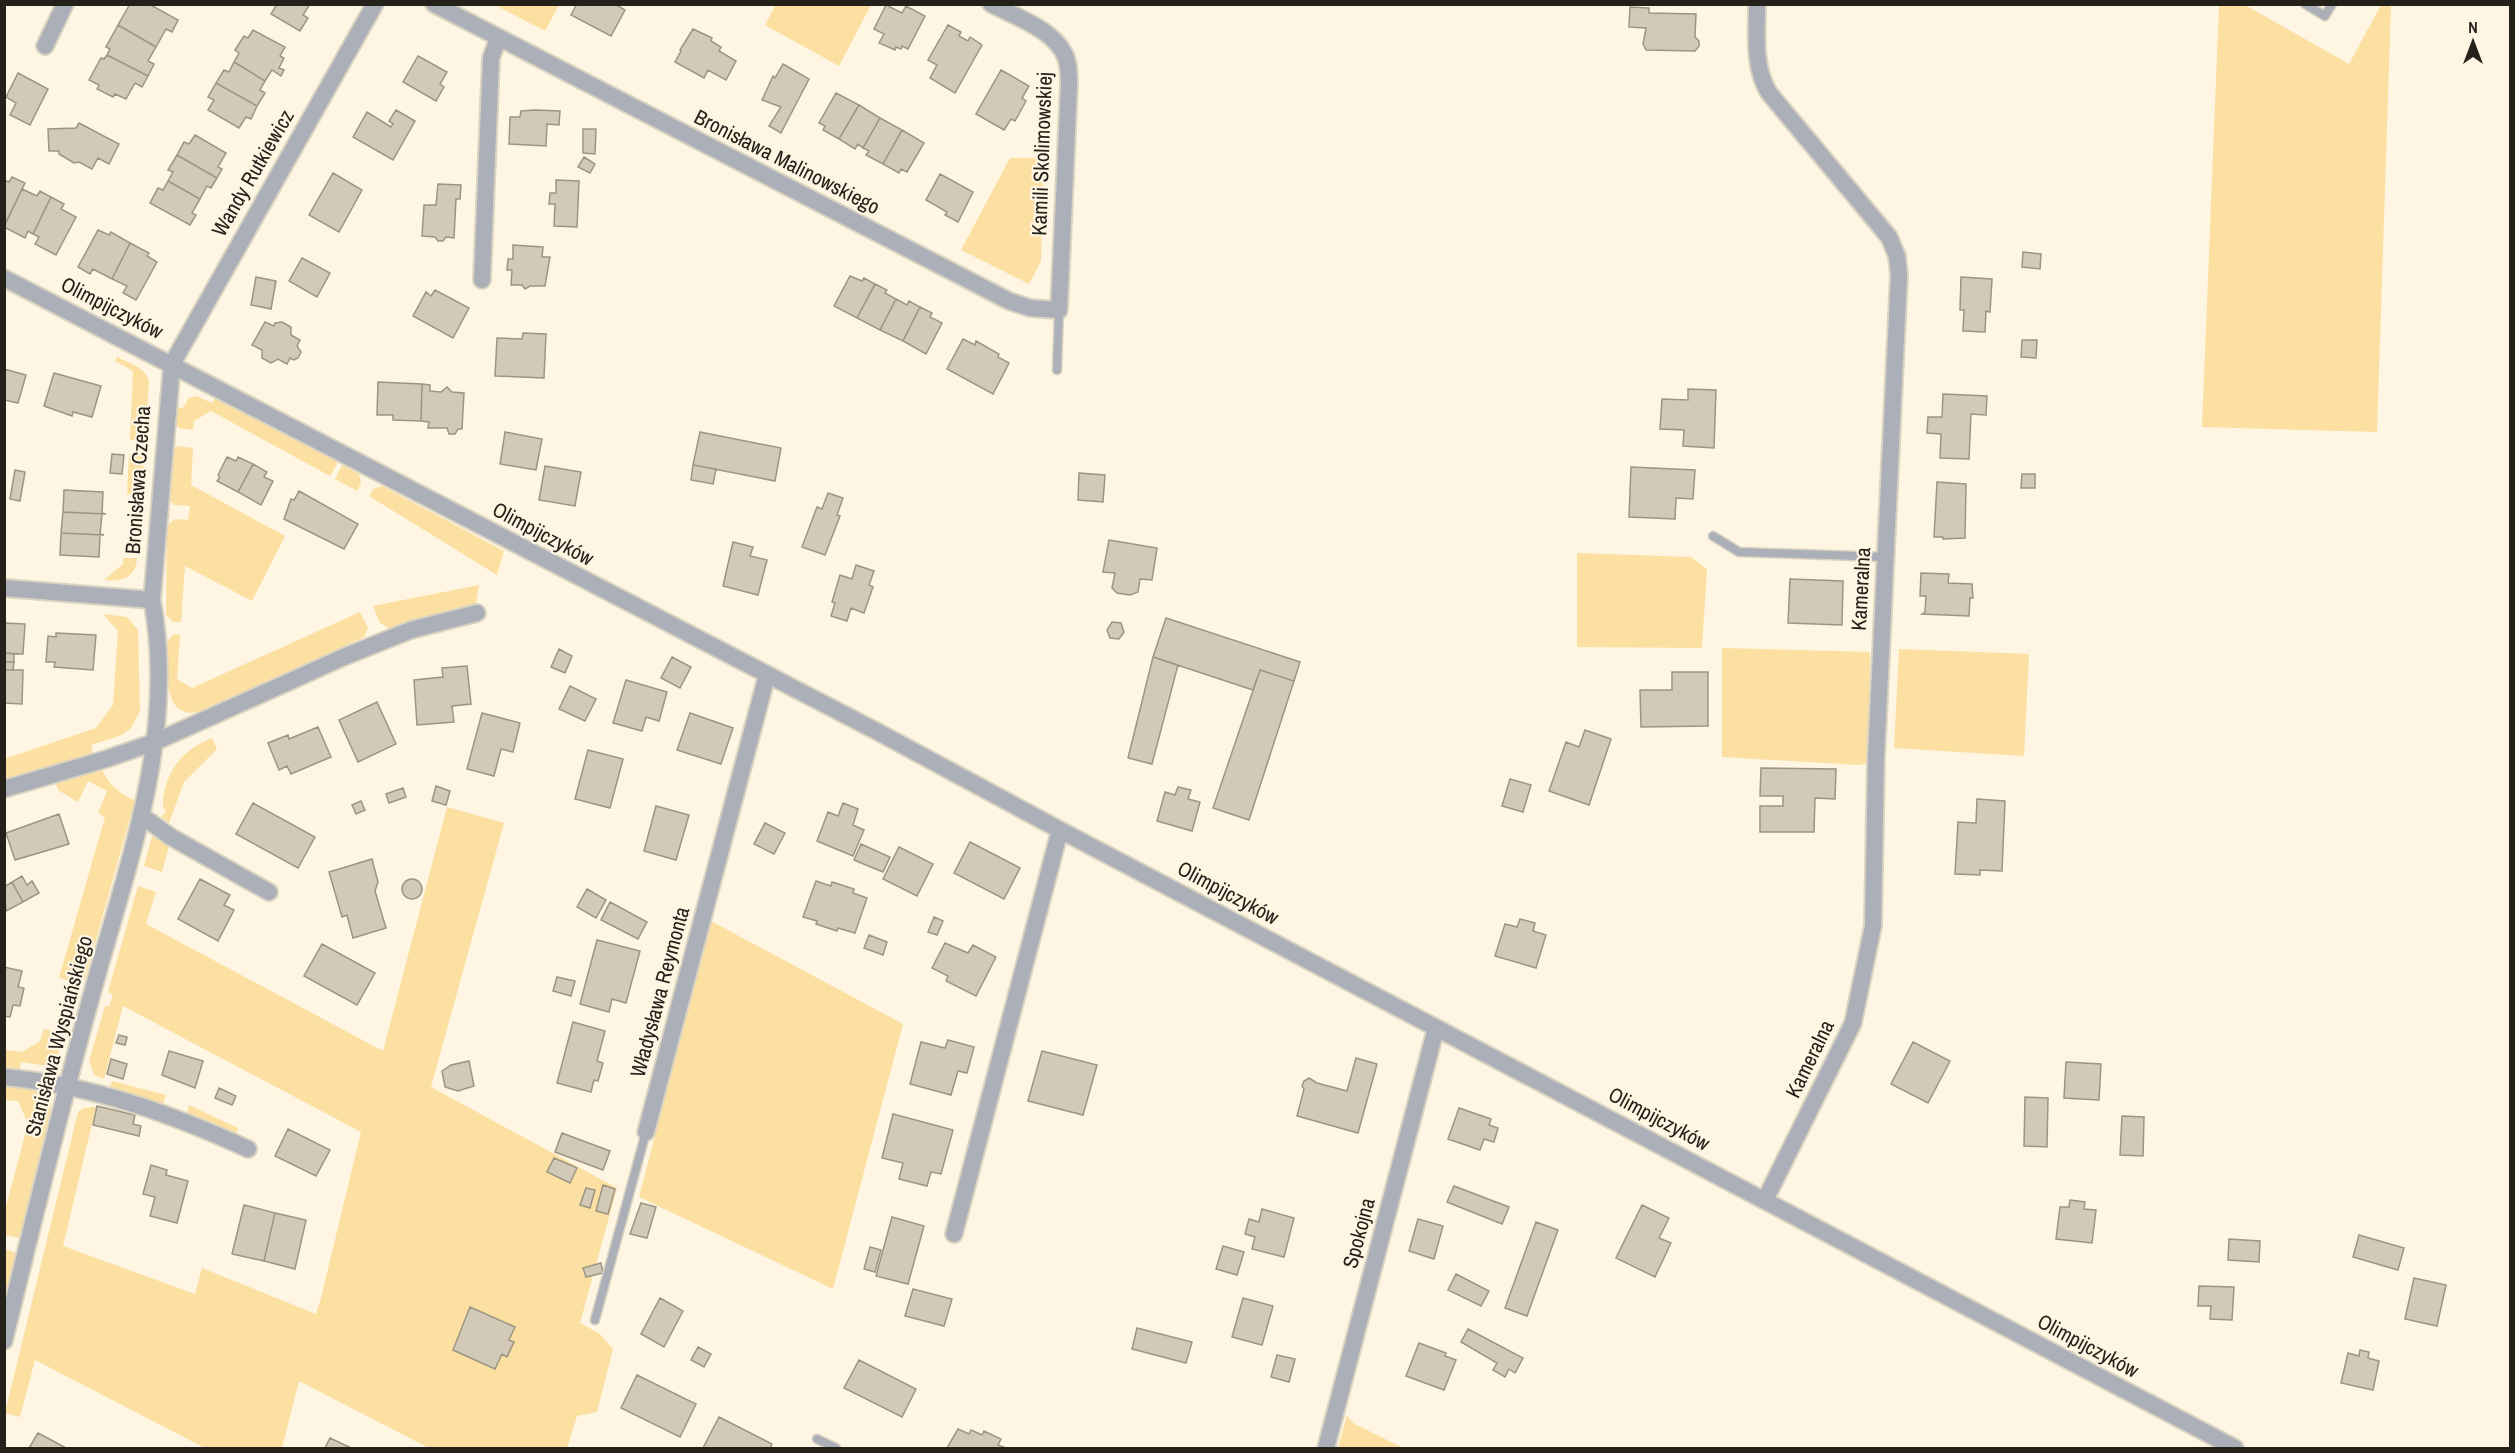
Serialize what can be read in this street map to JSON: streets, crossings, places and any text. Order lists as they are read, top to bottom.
{
  "streets": {
    "street": [
      "Kamili Skolimowskiej",
      "Bronisława Malinowskiego",
      "Wandy Rutkiewicz",
      "Olimpijczyków",
      "Bronisława Czecha",
      "Kameralna",
      "Władysława Reymonta",
      "Stanisława Wyspiańskiego",
      "Spokojna"
    ]
  },
  "crossings": [
    ["Kamili Skolimowskiej", "Bronisława Malinowskiego"],
    ["Wandy Rutkiewicz", "Olimpijczyków"],
    ["Wandy Rutkiewicz", "Bronisława Czecha"],
    ["Olimpijczyków", "Bronisława Czecha"],
    ["Olimpijczyków", "Kameralna"],
    ["Olimpijczyków", "Władysława Reymonta"],
    ["Olimpijczyków", "Spokojna"],
    ["Bronisława Czecha", "Stanisława Wyspiańskiego"]
  ],
  "north": "top"
}
